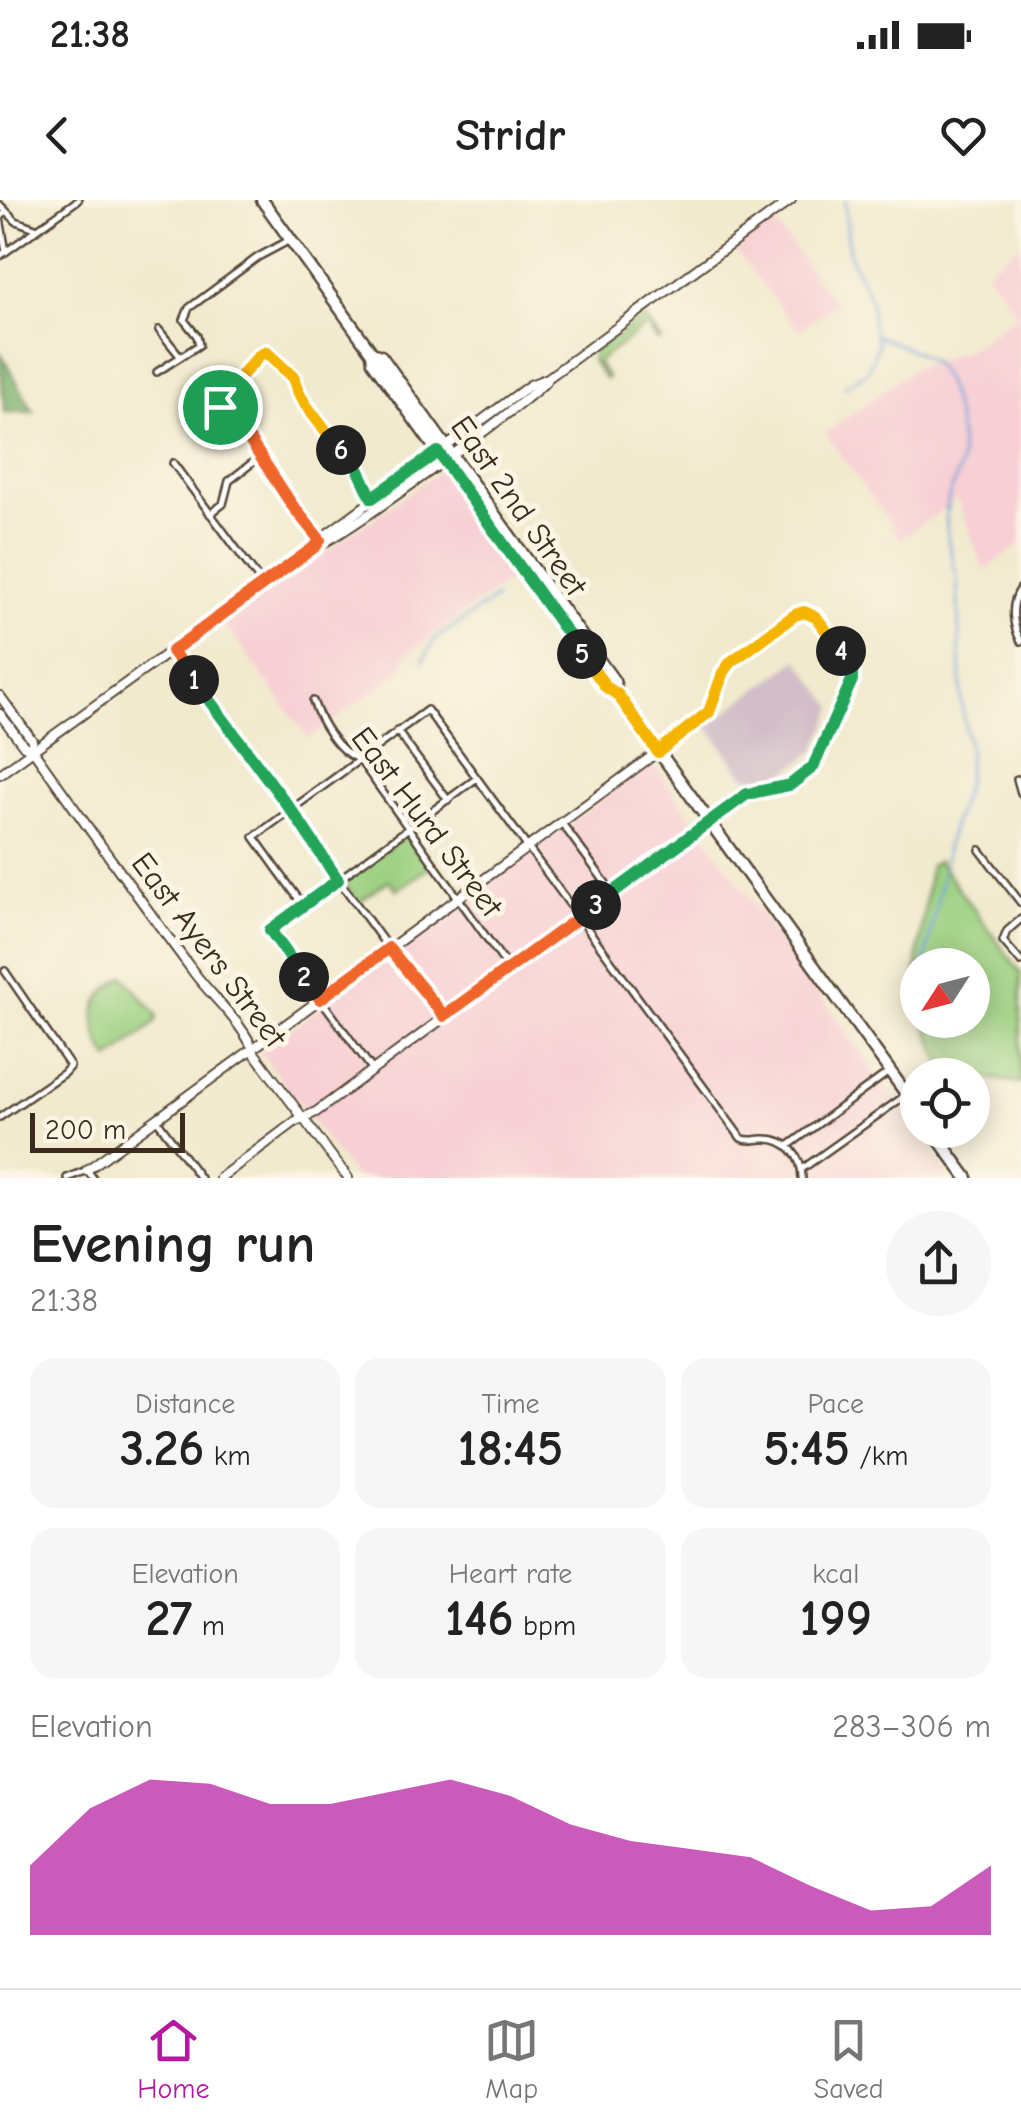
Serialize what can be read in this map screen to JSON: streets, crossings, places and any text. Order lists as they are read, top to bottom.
{
  "streets": {
    "main road": ["East 2nd Street"],
    "street": ["East Hurd Street", "East Ayers Street"]
  },
  "scale_bar": "200 m",
  "north": "bottom left",
  "page": {
    "status": "21:38",
    "header": "Stridr",
    "pins": [
      "6",
      "4",
      "5",
      "1",
      "3",
      "2"
    ],
    "scale": "200 m",
    "heading": ["Evening run", "21:38"],
    "stats": [
      ["Distance", "3.26 km"],
      ["Time", "18:45"],
      ["Pace", "5:45 /km"],
      ["Elevation", "27 m"],
      ["Heart rate", "146 bpm"],
      ["kcal", "199"]
    ],
    "chart": ["Elevation", "283–306 m"],
    "tabs": ["Home", "Map", "Saved"]
  }
}
